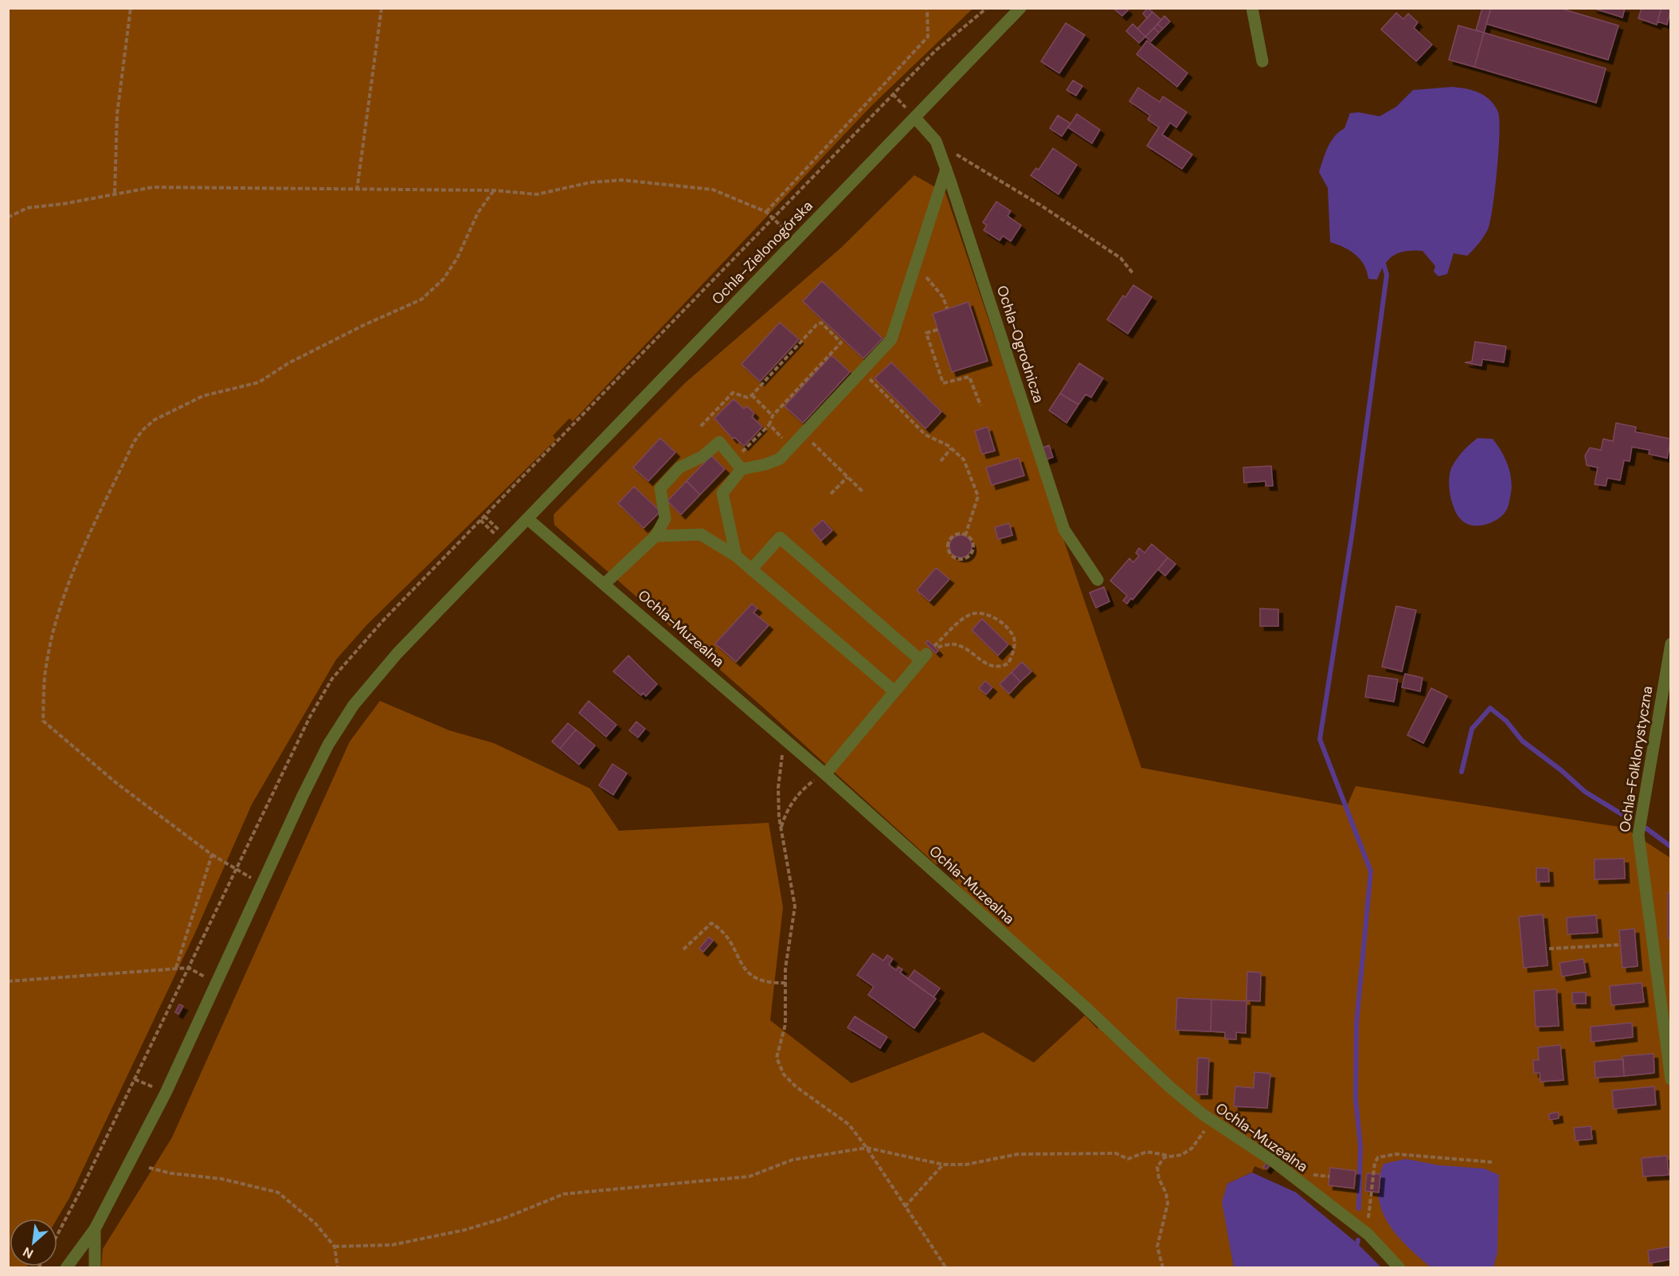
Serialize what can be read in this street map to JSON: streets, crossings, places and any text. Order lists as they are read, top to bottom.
{
  "streets": {
    "street": [
      "Ochla-Zielonogórska",
      "Ochla-Ogrodnicza",
      "Ochla-Muzealna",
      "Ochla-Folklorystyczna"
    ]
  },
  "crossings": [
    ["Ochla-Zielonogórska", "Ochla-Ogrodnicza"],
    ["Ochla-Zielonogórska", "Ochla-Muzealna"]
  ],
  "north": "bottom left"
}
